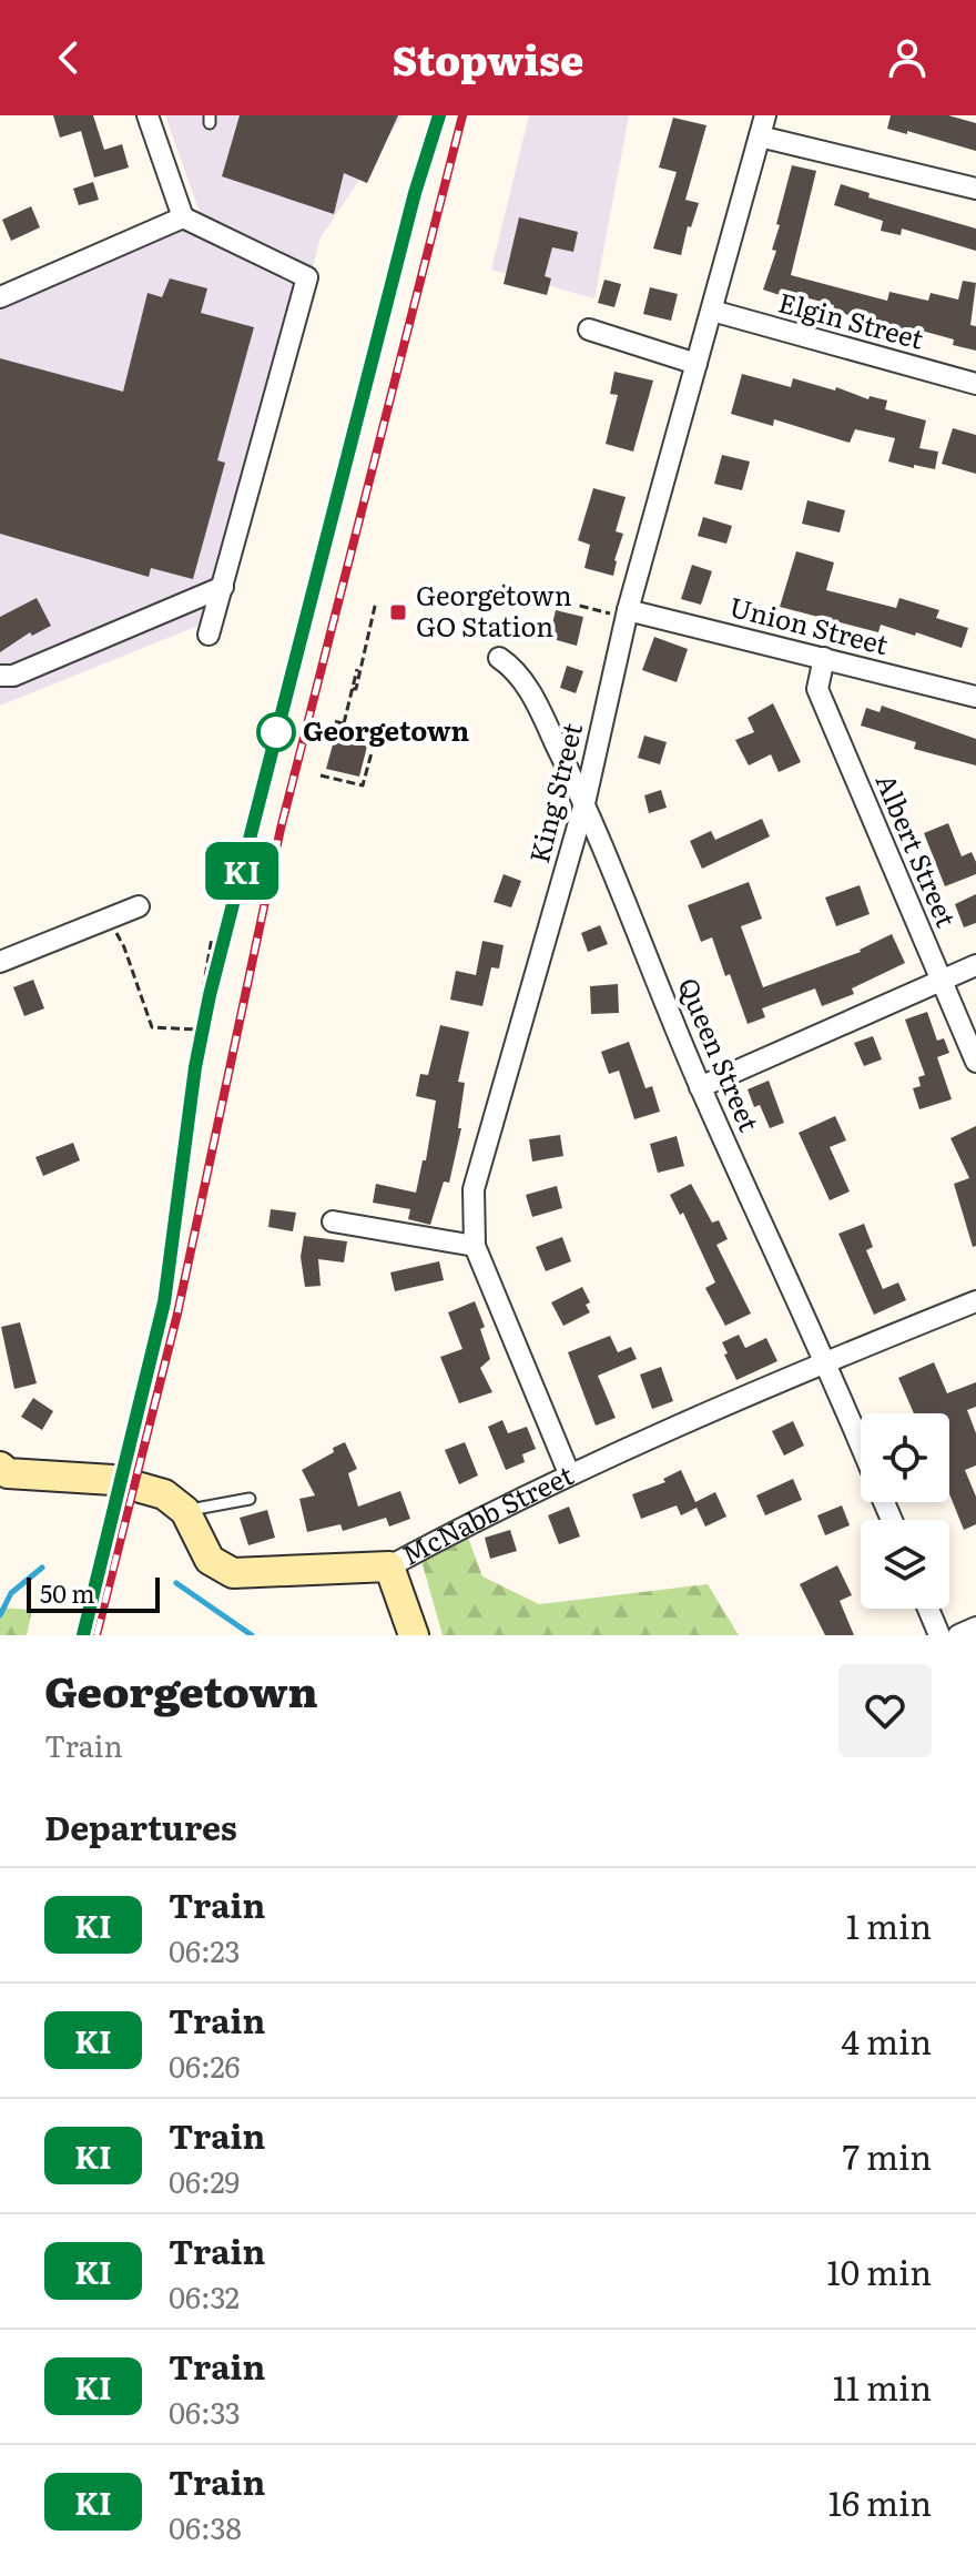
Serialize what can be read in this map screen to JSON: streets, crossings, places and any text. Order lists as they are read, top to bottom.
{
  "streets": {
    "street": [
      "Elgin Street",
      "Union Street",
      "King Street",
      "Albert Street",
      "Queen Street",
      "McNabb Street"
    ]
  },
  "crossings": [
    ["Elgin Street", "King Street"],
    ["Union Street", "King Street"],
    ["Union Street", "Albert Street"],
    ["King Street", "Queen Street"],
    ["King Street", "McNabb Street"],
    ["Queen Street", "McNabb Street"]
  ],
  "places": {
    "transit": ["Georgetown GO Station"],
    "other": ["Georgetown"]
  },
  "scale_bar": "50 m",
  "page": {
    "header": "Stopwise",
    "on_map": "KI",
    "scale": "50 m",
    "heading": [
      ["Georgetown", "Train"],
      "Departures"
    ],
    "list": [
      {
        "mark": "KI",
        "name": "Train",
        "note": "06:23",
        "value": "1 min"
      },
      {
        "mark": "KI",
        "name": "Train",
        "note": "06:26",
        "value": "4 min"
      },
      {
        "mark": "KI",
        "name": "Train",
        "note": "06:29",
        "value": "7 min"
      },
      {
        "mark": "KI",
        "name": "Train",
        "note": "06:32",
        "value": "10 min"
      },
      {
        "mark": "KI",
        "name": "Train",
        "note": "06:33",
        "value": "11 min"
      },
      {
        "mark": "KI",
        "name": "Train",
        "note": "06:38",
        "value": "16 min"
      }
    ]
  }
}
